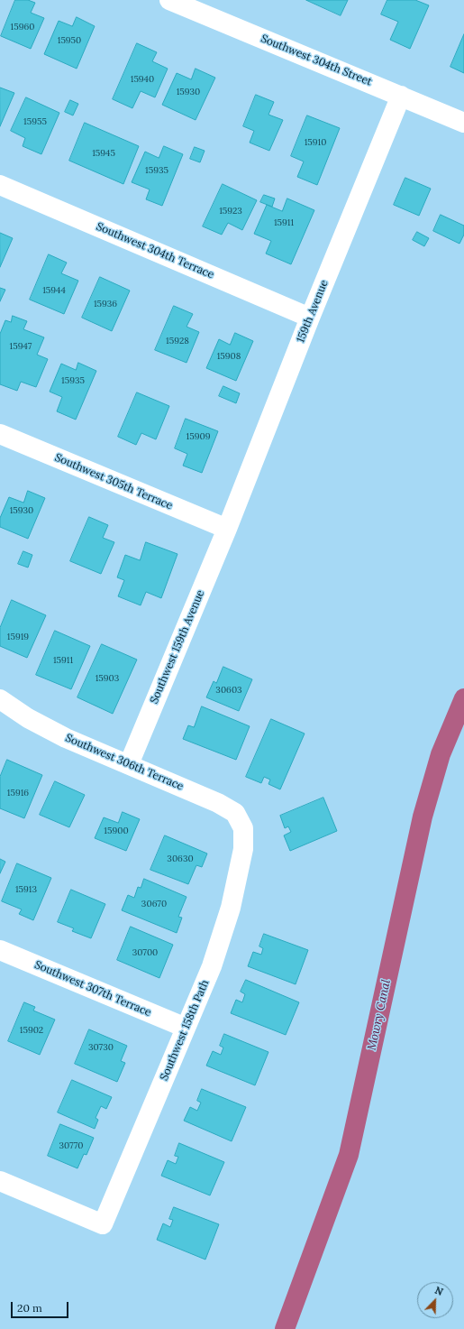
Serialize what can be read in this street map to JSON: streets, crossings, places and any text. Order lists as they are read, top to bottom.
{
  "streets": {
    "street": [
      "Southwest 304th Street",
      "Southwest 304th Terrace",
      "159th Avenue",
      "Southwest 305th Terrace",
      "Southwest 159th Avenue",
      "Southwest 306th Terrace",
      "Southwest 307th Terrace",
      "Southwest 158th Path"
    ]
  },
  "crossings": [
    ["Southwest 304th Street", "159th Avenue"],
    ["Southwest 304th Terrace", "159th Avenue"],
    ["159th Avenue", "Southwest 305th Terrace"],
    ["159th Avenue", "Southwest 159th Avenue"],
    ["Southwest 305th Terrace", "Southwest 159th Avenue"],
    ["Southwest 159th Avenue", "Southwest 306th Terrace"],
    ["Southwest 306th Terrace", "Southwest 158th Path"],
    ["Southwest 307th Terrace", "Southwest 158th Path"]
  ],
  "water": ["Mowry Canal"],
  "house_numbers": [
    "15960",
    "15950",
    "15940",
    "15930",
    "15955",
    "15910",
    "15945",
    "15935",
    "15923",
    "15911",
    "15944",
    "15936",
    "15928",
    "15947",
    "15908",
    "15935",
    "15909",
    "15930",
    "15919",
    "15911",
    "15903",
    "30603",
    "15916",
    "15900",
    "30630",
    "15913",
    "30670",
    "30700",
    "15902",
    "30730",
    "30770"
  ],
  "scale_bar": "20 m",
  "north": "top right"
}
